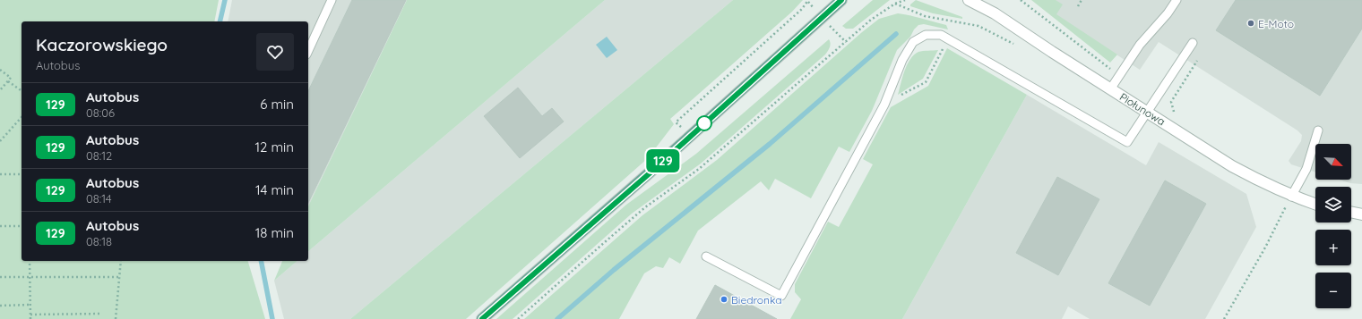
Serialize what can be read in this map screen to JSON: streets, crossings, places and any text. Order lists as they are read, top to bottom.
{
  "streets": {
    "street": ["Piołunowa"]
  },
  "places": ["E-Moto", "Biedronka"],
  "lines": ["bus line 129"],
  "north": "bottom right",
  "page": {
    "on_map": "129",
    "heading": ["Kaczorowskiego", "Autobus"],
    "list": [
      {
        "mark": "129",
        "name": "Autobus",
        "note": "08:06",
        "value": "6 min"
      },
      {
        "mark": "129",
        "name": "Autobus",
        "note": "08:12",
        "value": "12 min"
      },
      {
        "mark": "129",
        "name": "Autobus",
        "note": "08:14",
        "value": "14 min"
      },
      {
        "mark": "129",
        "name": "Autobus",
        "note": "08:18",
        "value": "18 min"
      }
    ],
    "map_buttons": ["+", "−"]
  }
}
